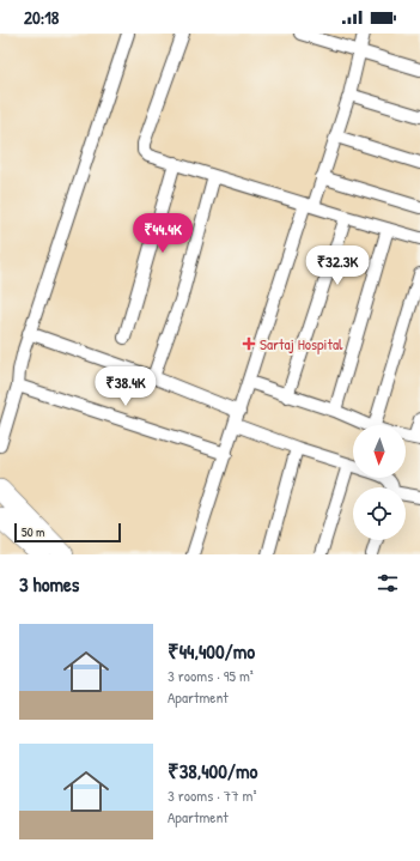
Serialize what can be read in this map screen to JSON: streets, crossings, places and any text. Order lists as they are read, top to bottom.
{
  "places": {
    "health": ["Sartaj Hospital"]
  },
  "scale_bar": "50 m",
  "north": "bottom",
  "page": {
    "status": "20:18",
    "price": ["₹44.4K", "₹32.3K", "₹38.4K"],
    "scale": "50 m",
    "heading": "3 homes",
    "list": [
      {
        "name": "₹44,400/mo",
        "note": "3 rooms · 95 m² · Apartment"
      },
      {
        "name": "₹38,400/mo",
        "note": "3 rooms · 77 m² · Apartment"
      }
    ]
  }
}
